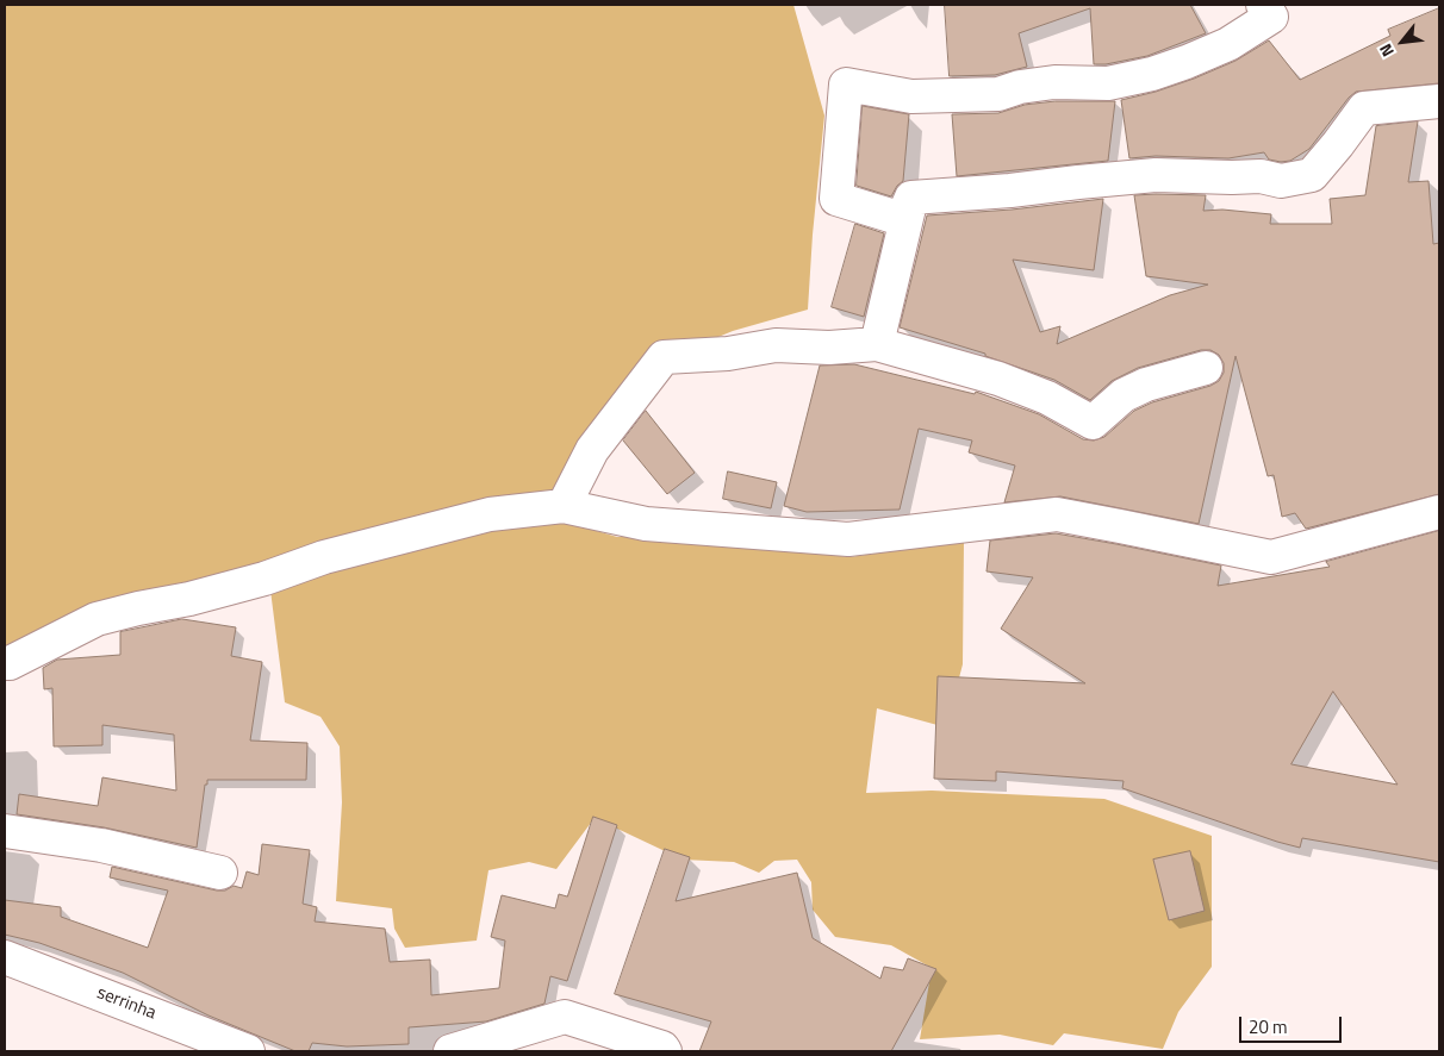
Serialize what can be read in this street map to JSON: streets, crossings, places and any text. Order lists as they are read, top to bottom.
{
  "streets": {
    "street": ["serrinha"]
  },
  "scale_bar": "20 m",
  "north": "bottom left"
}
